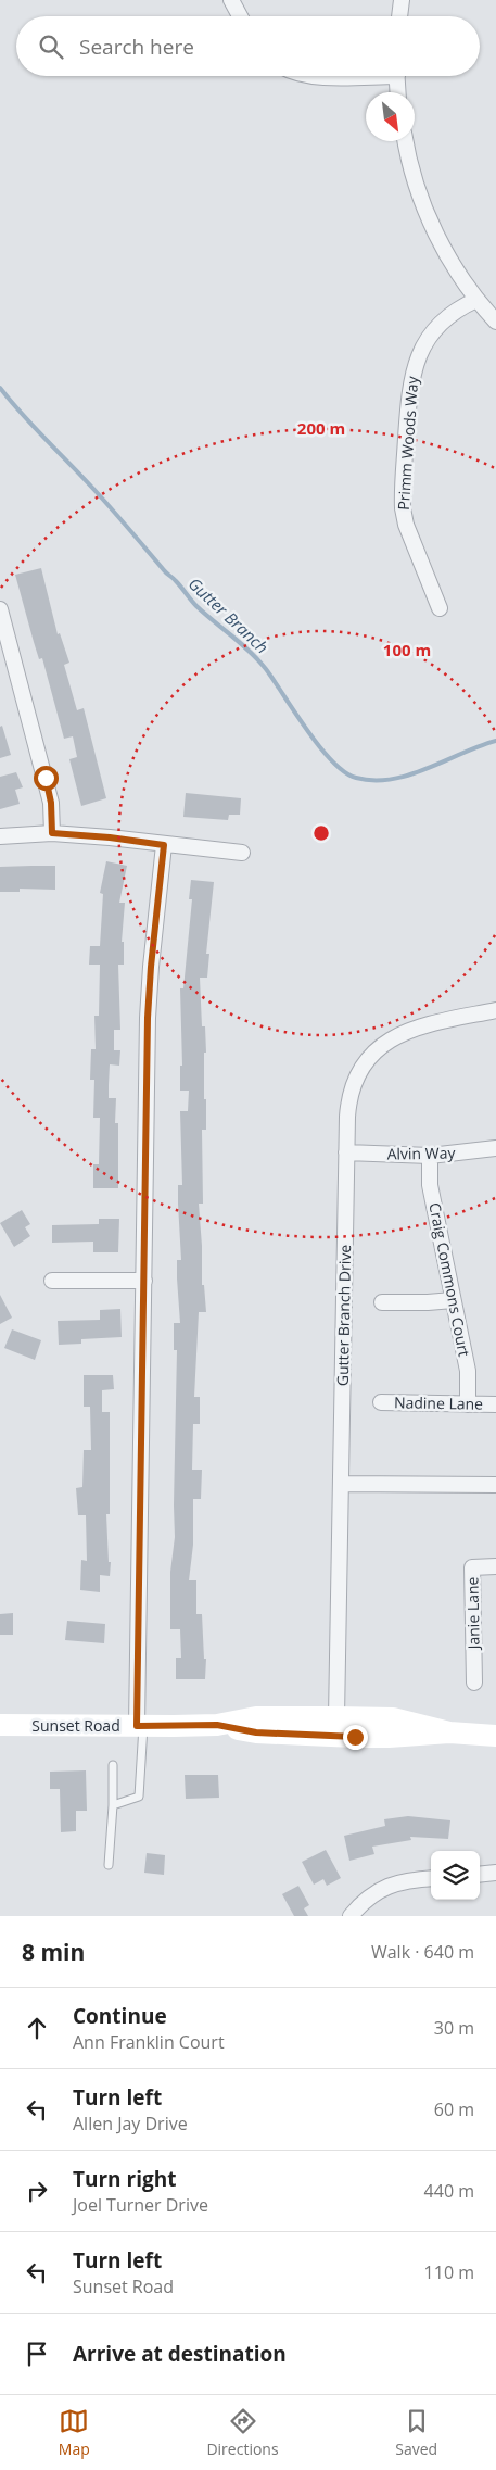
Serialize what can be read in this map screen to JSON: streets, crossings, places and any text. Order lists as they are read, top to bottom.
{
  "streets": {
    "main road": ["Sunset Road"],
    "street": [
      "Primm Woods Way",
      "Alvin Way",
      "Craig Commons Court",
      "Gutter Branch Drive",
      "Nadine Lane",
      "Janie Lane"
    ]
  },
  "crossings": [
    ["Alvin Way", "Craig Commons Court"],
    ["Alvin Way", "Gutter Branch Drive"],
    ["Craig Commons Court", "Nadine Lane"],
    ["Gutter Branch Drive", "Sunset Road"]
  ],
  "water": ["Gutter Branch"],
  "north": "bottom right",
  "page": {
    "search": "Search here",
    "heading": ["8 min", "Walk · 640 m"],
    "list": [
      ["Continue", "Ann Franklin Court", "30 m"],
      ["Turn left", "Allen Jay Drive", "60 m"],
      ["Turn right", "Joel Turner Drive", "440 m"],
      ["Turn left", "Sunset Road", "110 m"],
      "Arrive at destination"
    ],
    "nav": ["Map", "Directions", "Saved"]
  },
  "rings": ["200 m", "100 m"]
}
